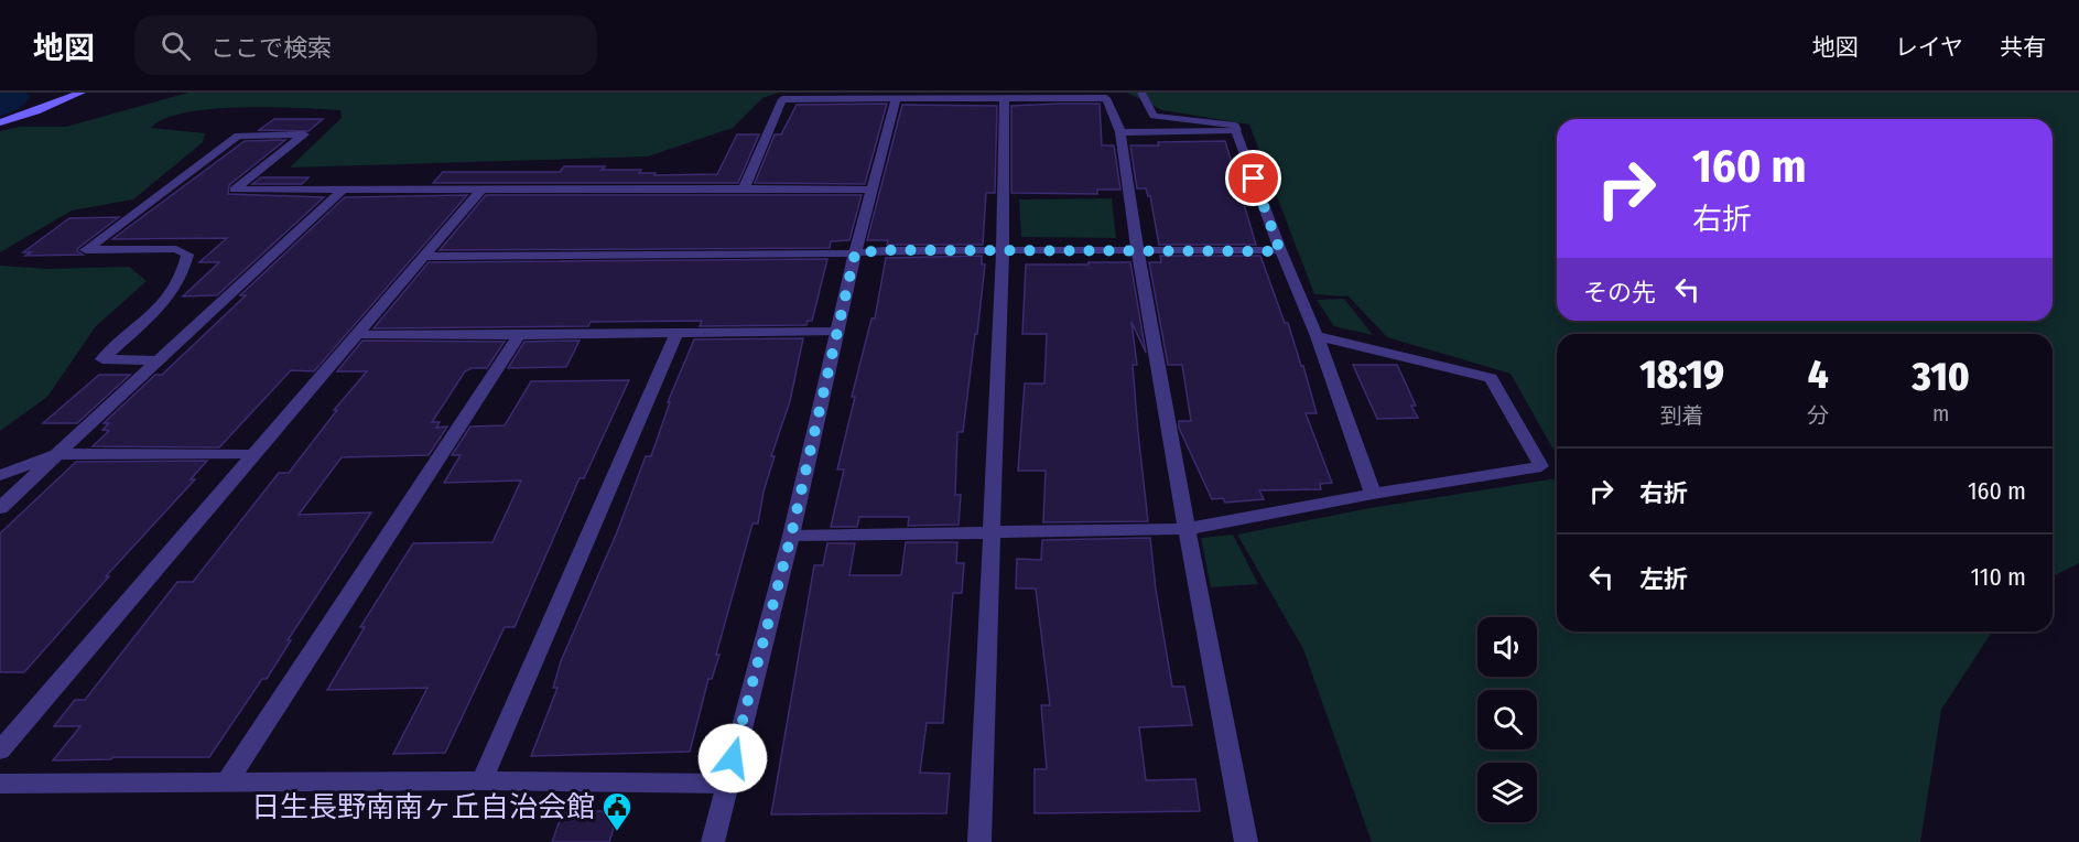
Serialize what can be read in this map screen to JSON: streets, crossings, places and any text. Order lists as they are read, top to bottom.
{
  "places": {
    "public building": ["日生長野南南ヶ丘自治会館"]
  },
  "page": {
    "header": "地図",
    "search": "ここで検索",
    "nav": ["地図", "レイヤ", "共有"],
    "turn": ["160 m", "右折"],
    "then": "その先",
    "eta": [
      "18:19",
      "到着",
      "4",
      "分",
      "310",
      "m"
    ],
    "list": [
      {
        "name": "右折",
        "value": "160 m"
      },
      {
        "name": "左折",
        "value": "110 m"
      }
    ]
  }
}
